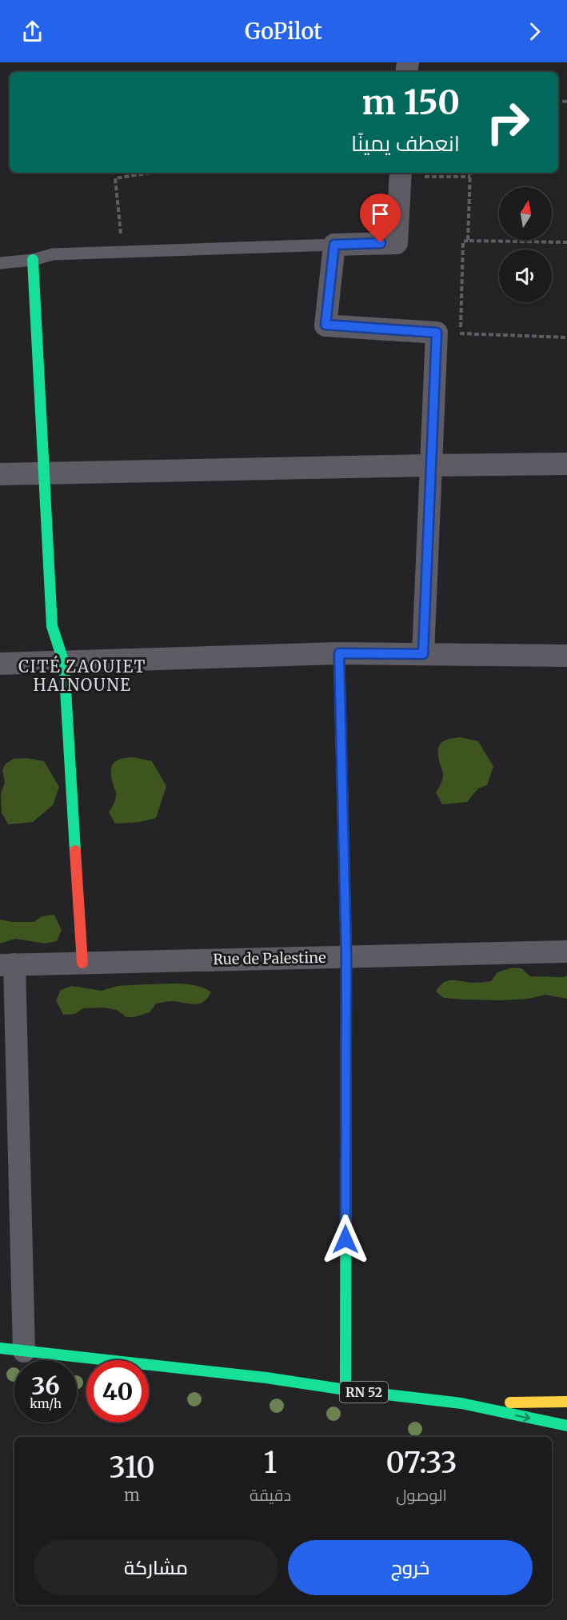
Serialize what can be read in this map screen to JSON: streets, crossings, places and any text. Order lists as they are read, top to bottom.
{
  "streets": {
    "street": ["Rue de Palestine", "RN 52"]
  },
  "districts": ["CITÉ ZAOUIET HAINOUNE"],
  "north": "top",
  "page": {
    "header": "GoPilot",
    "turn": ["150 m", "انعطف يمينًا"],
    "speed": "36 km/h",
    "limit": "40",
    "eta": [
      "07:33",
      "الوصول",
      "1",
      "دقيقة",
      "310",
      "m"
    ],
    "buttons": ["خروج", "مشاركة"]
  }
}
